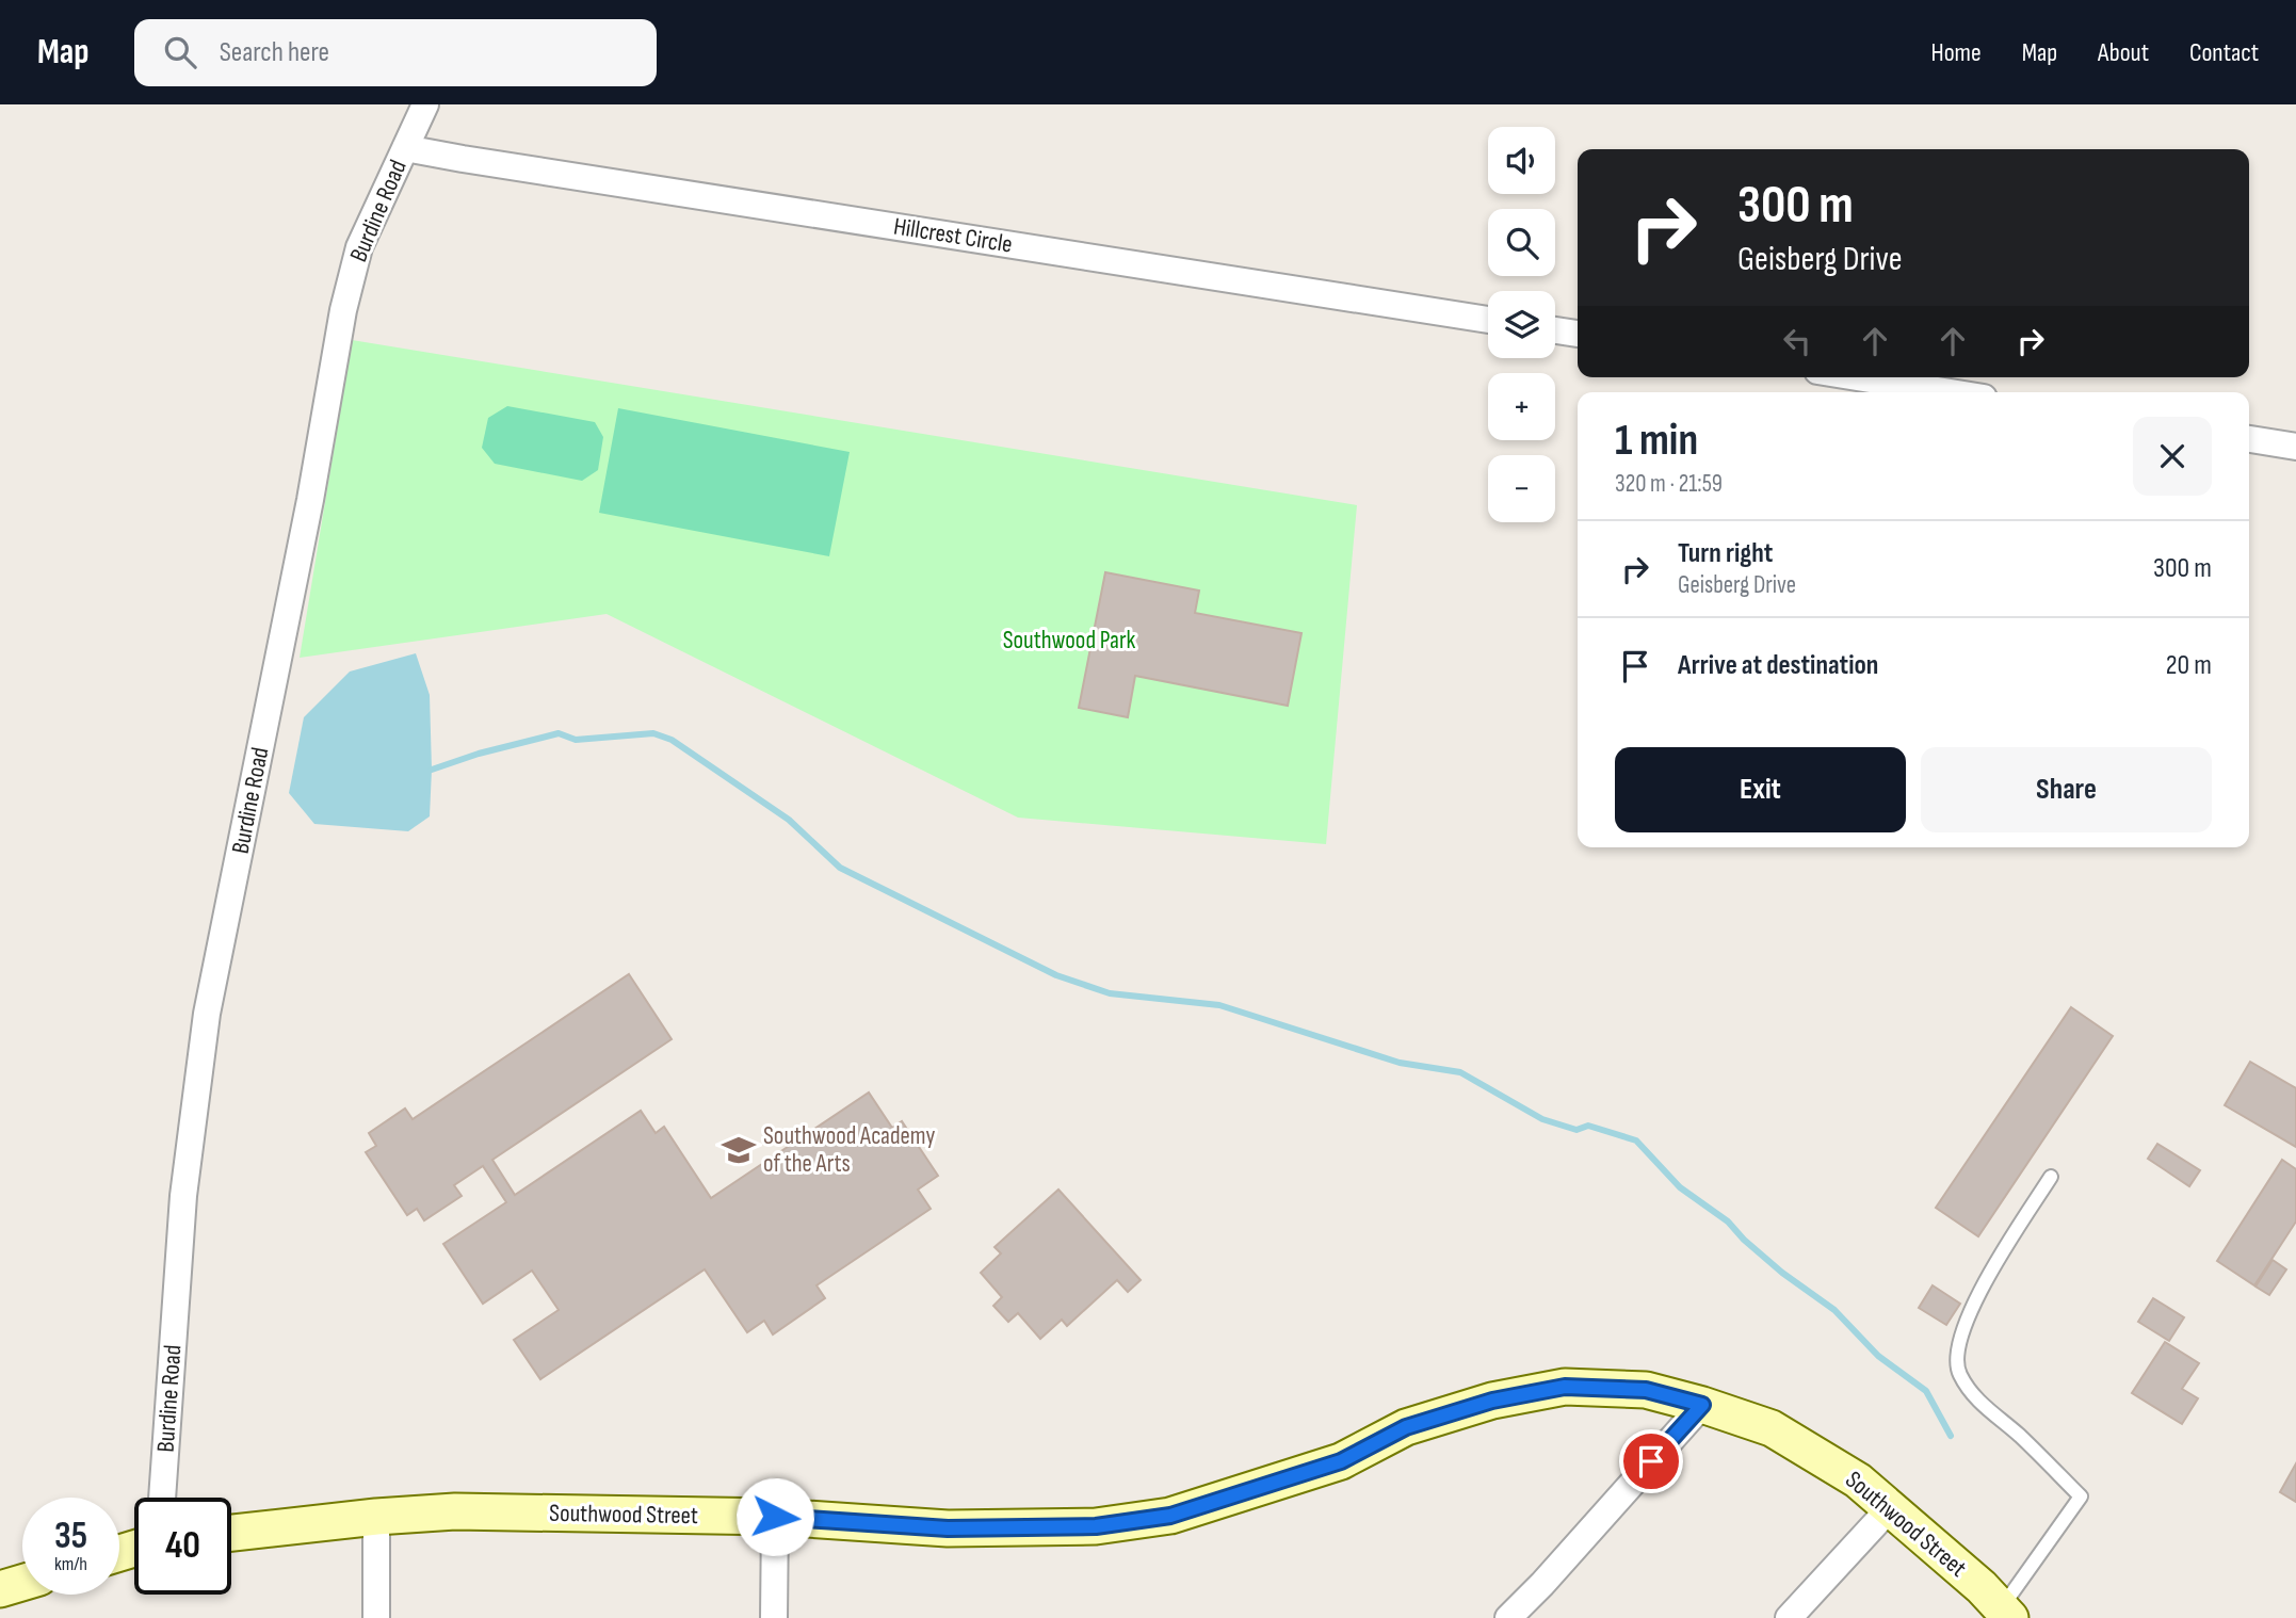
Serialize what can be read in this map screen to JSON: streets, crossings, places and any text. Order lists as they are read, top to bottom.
{
  "streets": {
    "street": ["Burdine Road", "Hillcrest Circle", "Southwood Street"]
  },
  "crossings": [
    ["Burdine Road", "Hillcrest Circle"]
  ],
  "parks": ["Southwood Park"],
  "places": {
    "school or university": ["Southwood Academy of the Arts"]
  },
  "page": {
    "header": "Map",
    "search": "Search here",
    "nav": [
      "Home",
      "Map",
      "About",
      "Contact"
    ],
    "map_buttons": ["+", "−"],
    "turn": ["300 m", "Geisberg Drive"],
    "heading": ["1 min", "320 m · 21:59"],
    "list": [
      {
        "name": "Turn right",
        "note": "Geisberg Drive",
        "value": "300 m"
      },
      {
        "name": "Arrive at destination",
        "value": "20 m"
      }
    ],
    "buttons": ["Exit", "Share"],
    "speed": "35 km/h",
    "limit": "40"
  }
}
